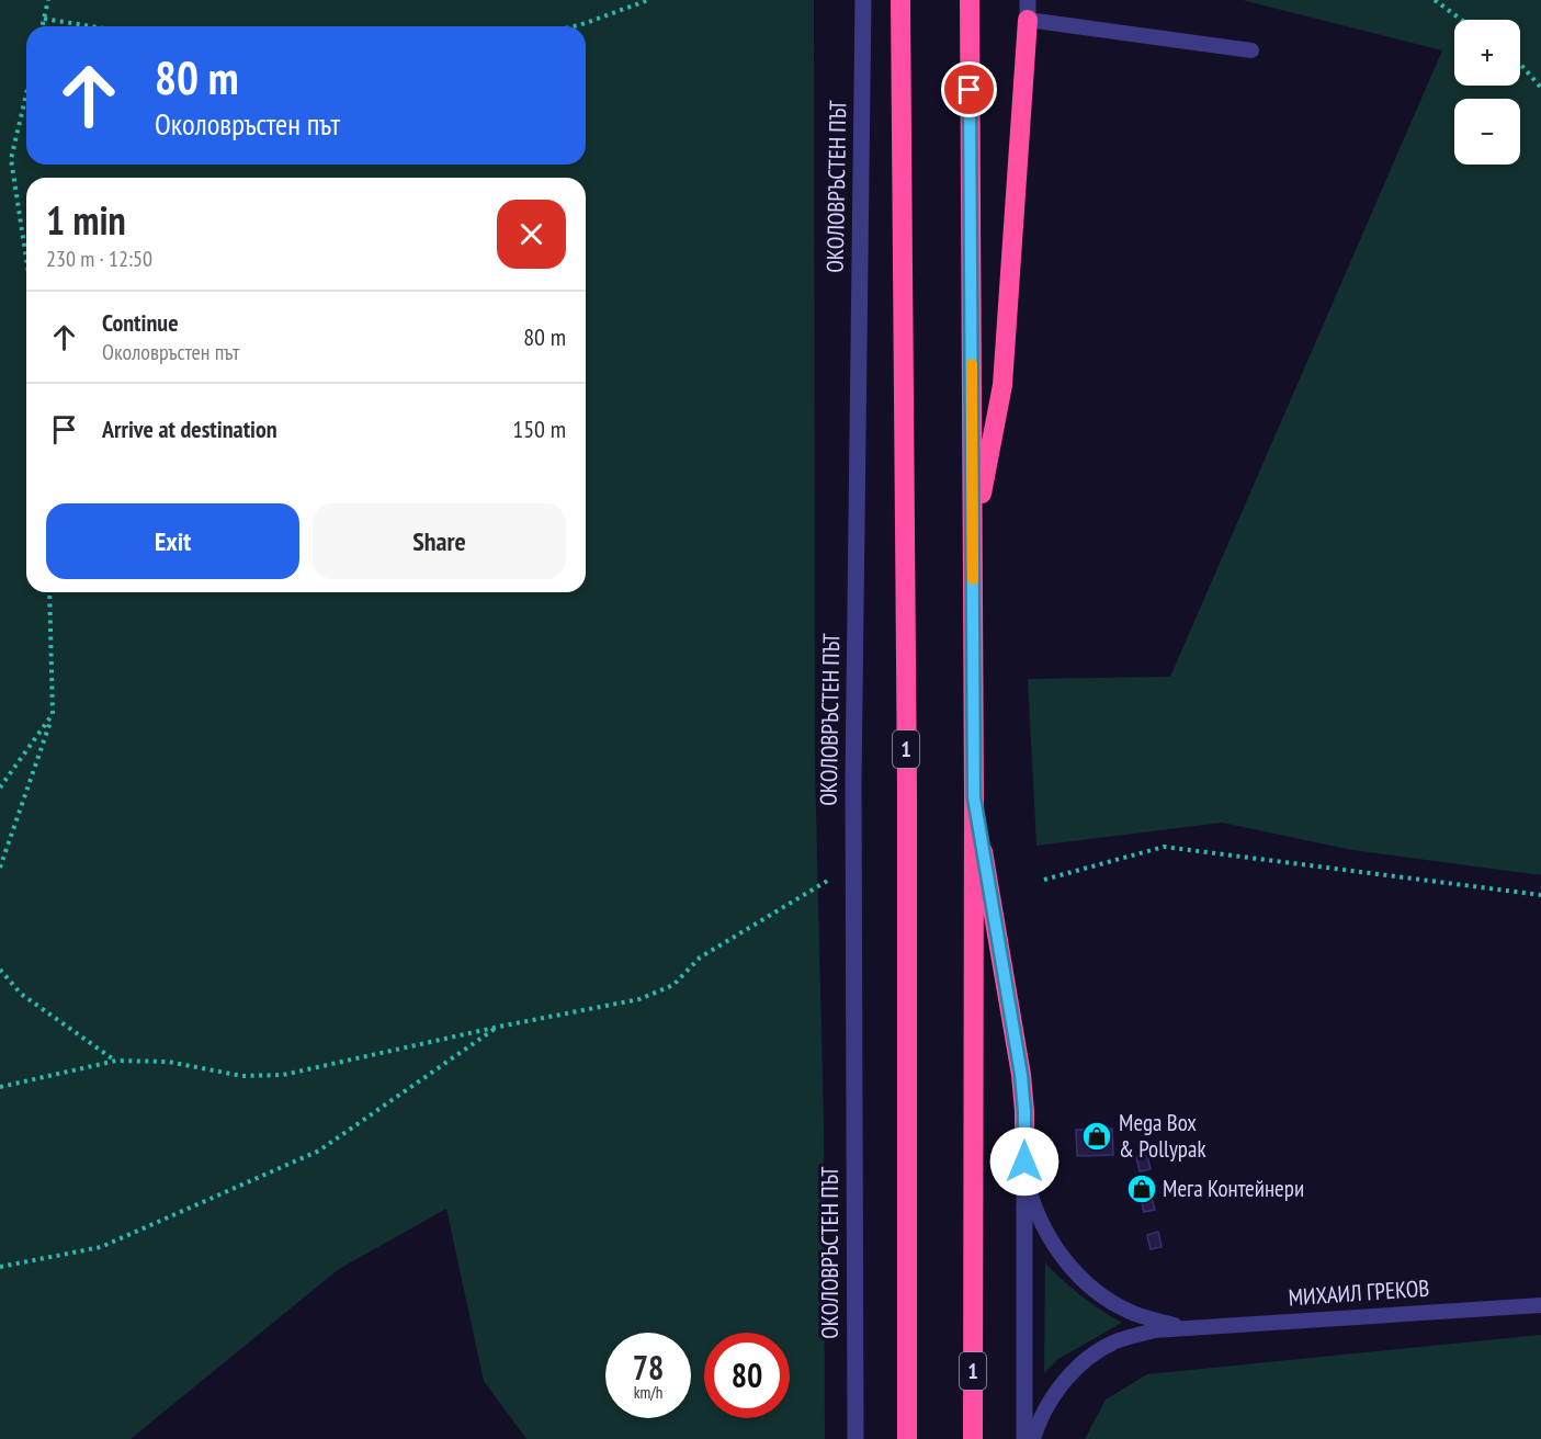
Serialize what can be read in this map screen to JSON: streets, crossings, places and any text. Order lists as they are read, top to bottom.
{
  "streets": {
    "highway": ["1"],
    "street": ["ОКОЛОВРЪСТЕН ПЪТ"],
    "lane": ["МИХАИЛ ГРЕКОВ"]
  },
  "places": {
    "shop": ["Mega Box & Pollypak", "Мега Контейнери"]
  },
  "page": {
    "map_buttons": ["+", "−"],
    "turn": ["80 m", "Околовръстен път"],
    "heading": ["1 min", "230 m · 12:50"],
    "list": [
      {
        "name": "Continue",
        "note": "Околовръстен път",
        "value": "80 m"
      },
      {
        "name": "Arrive at destination",
        "value": "150 m"
      }
    ],
    "buttons": ["Exit", "Share"],
    "speed": "78 km/h",
    "limit": "80"
  }
}
